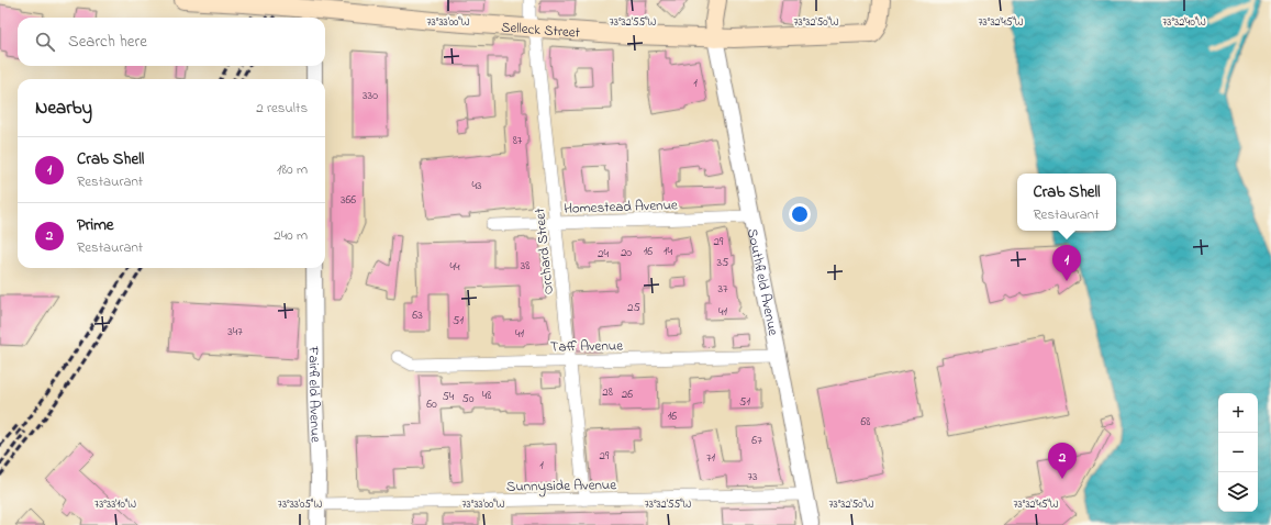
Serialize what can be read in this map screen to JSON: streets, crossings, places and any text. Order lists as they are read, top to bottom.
{
  "streets": {
    "main road": ["Selleck Street"],
    "street": [
      "Homestead Avenue",
      "Orchard Street",
      "Southfield Avenue",
      "Taff Avenue",
      "Fairfield Avenue",
      "Sunnyside Avenue"
    ]
  },
  "crossings": [
    ["Selleck Street", "Orchard Street"],
    ["Selleck Street", "Southfield Avenue"],
    ["Homestead Avenue", "Orchard Street"],
    ["Homestead Avenue", "Southfield Avenue"],
    ["Orchard Street", "Taff Avenue"],
    ["Orchard Street", "Sunnyside Avenue"],
    ["Southfield Avenue", "Taff Avenue"],
    ["Southfield Avenue", "Sunnyside Avenue"],
    ["Fairfield Avenue", "Sunnyside Avenue"]
  ],
  "house_numbers": [
    "1",
    "330",
    "87",
    "43",
    "366",
    "29",
    "16",
    "14",
    "20",
    "24",
    "35",
    "38",
    "44",
    "37",
    "25",
    "41",
    "63",
    "51",
    "347",
    "41",
    "28",
    "26",
    "48",
    "54",
    "50",
    "51",
    "60",
    "16",
    "68",
    "67",
    "29",
    "71",
    "1",
    "73"
  ],
  "page": {
    "search": "Search here",
    "heading": ["Nearby", "2 results"],
    "list": [
      {
        "mark": "1",
        "name": "Crab Shell",
        "note": "Restaurant",
        "value": "180 m"
      },
      {
        "mark": "2",
        "name": "Prime",
        "note": "Restaurant",
        "value": "240 m"
      }
    ],
    "popup": ["Crab Shell", "Restaurant"],
    "pins": ["1", "2"],
    "map_buttons": ["+", "−"]
  },
  "coordinates": [
    "73°33'00\"W",
    "73°32'55\"W",
    "73°32'50\"W",
    "73°32'45\"W",
    "73°32'40\"W",
    "73°33'10\"W",
    "73°33'05\"W"
  ]
}
